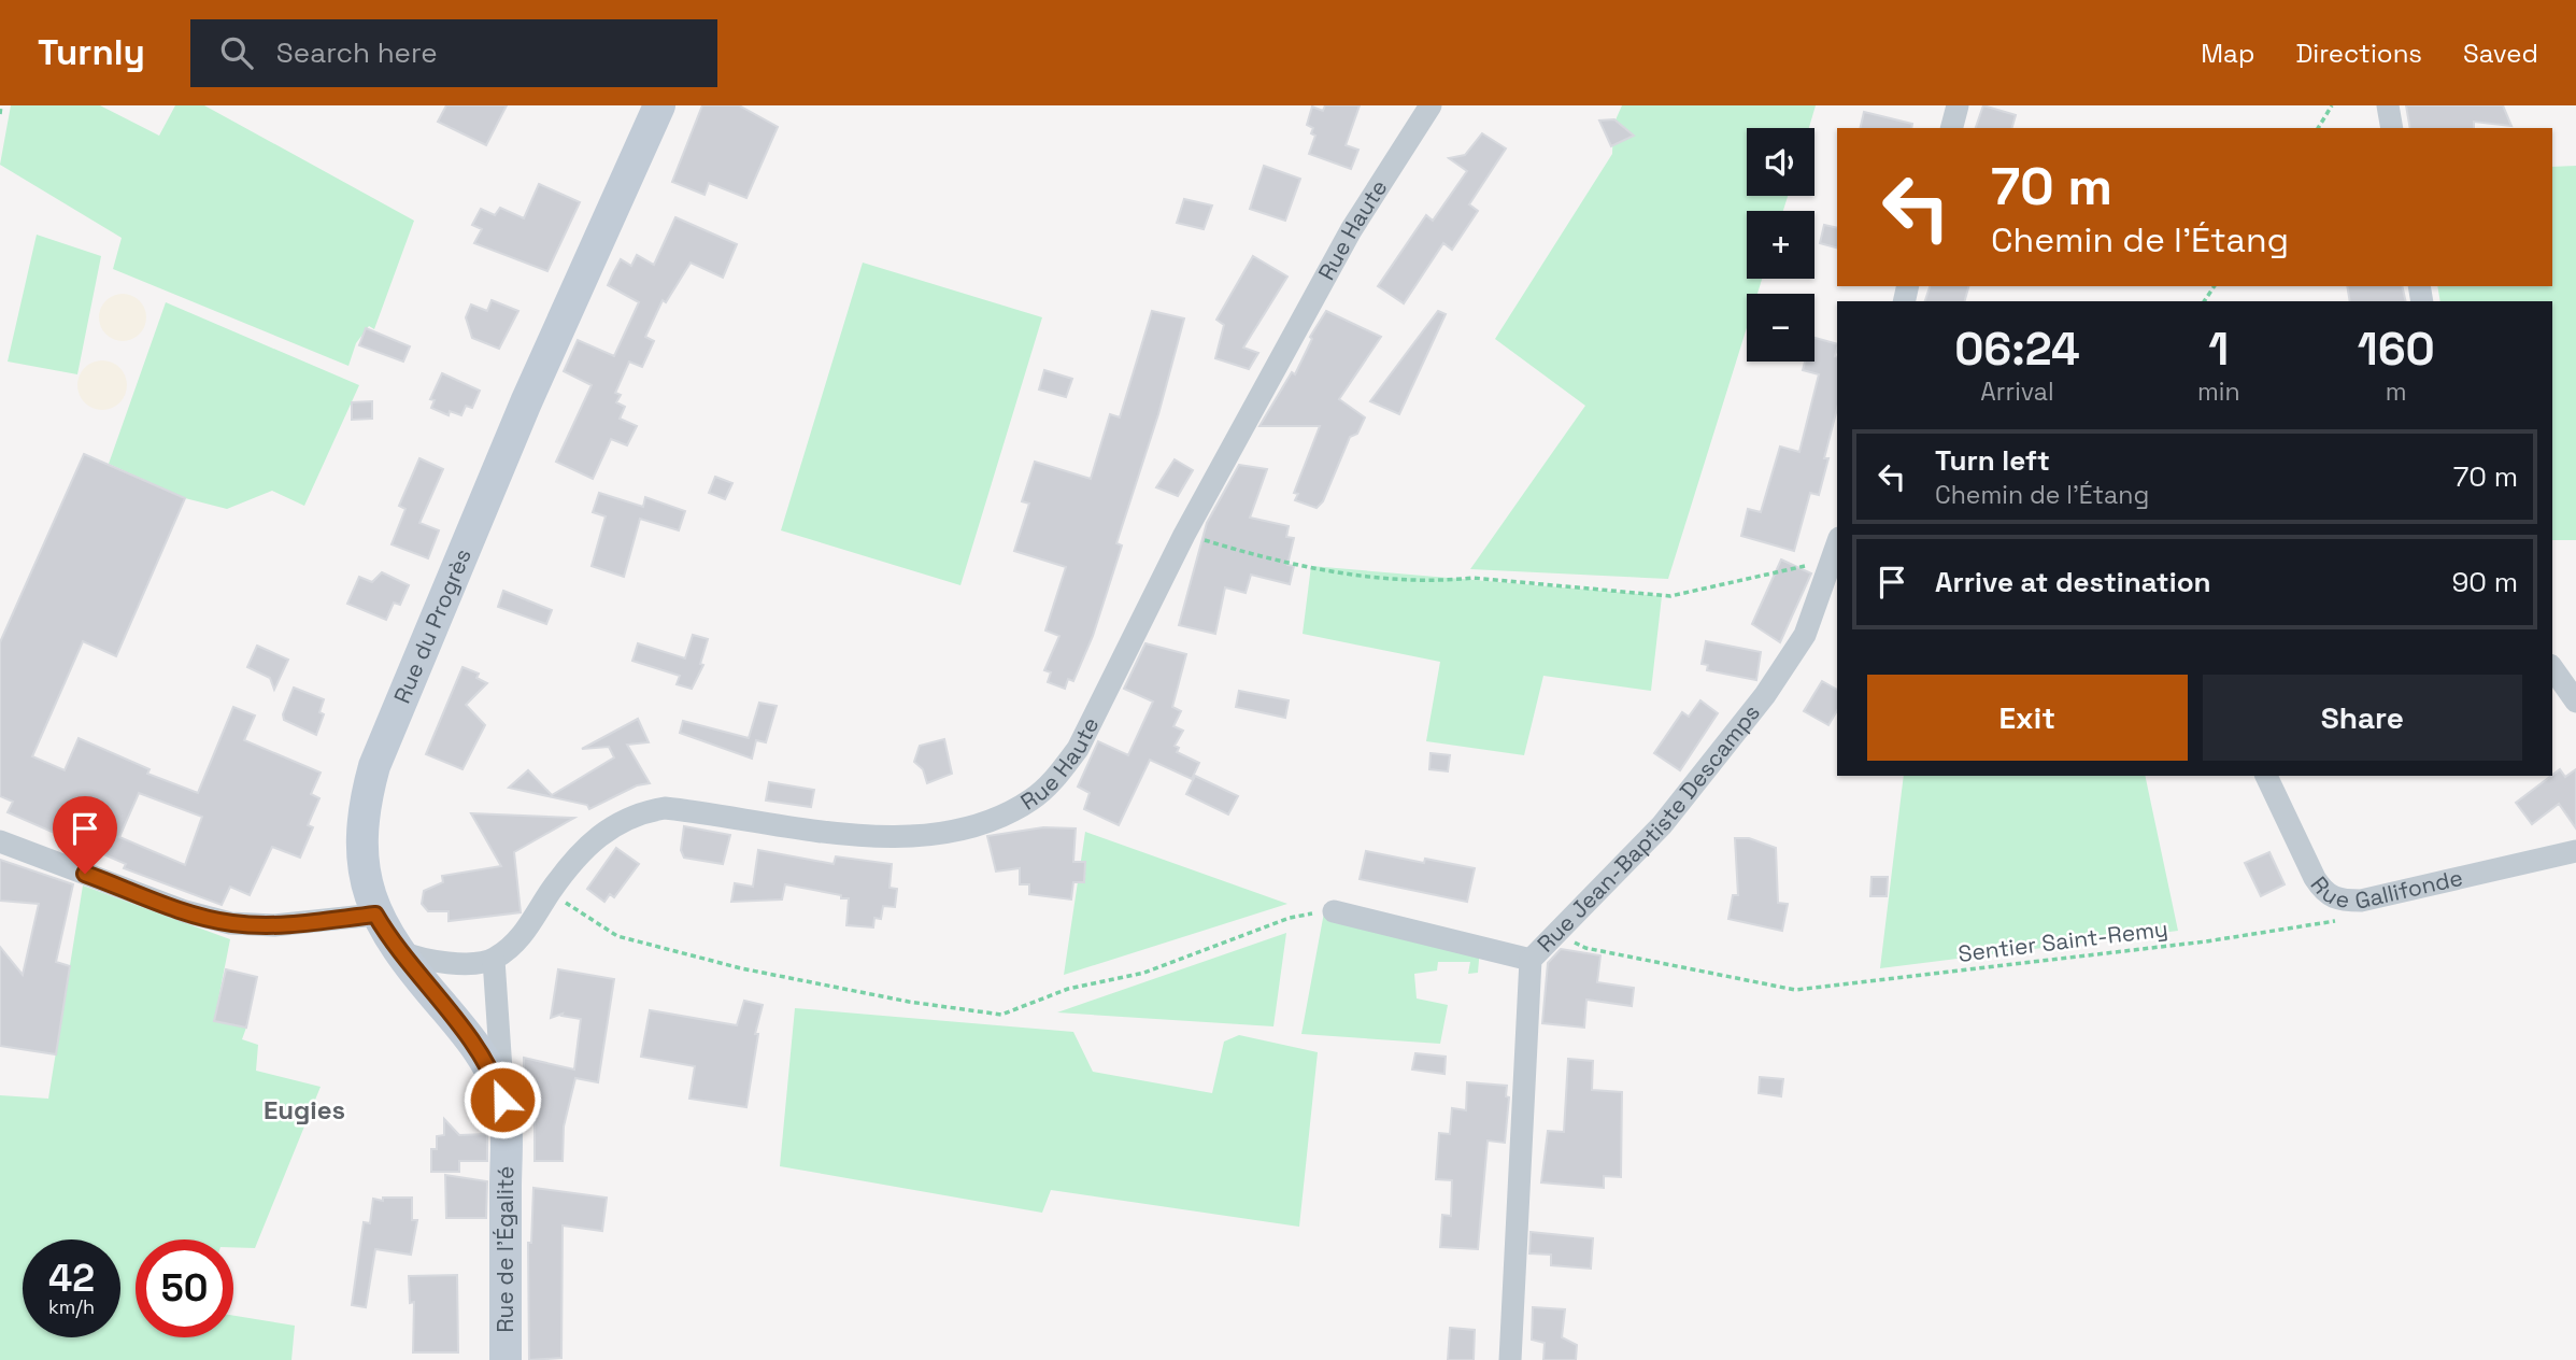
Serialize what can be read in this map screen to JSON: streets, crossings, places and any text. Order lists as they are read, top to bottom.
{
  "streets": {
    "main road": ["Rue du Progrès", "Rue de l'Égalité"],
    "street": ["Rue Haute", "Rue Jean-Baptiste Descamps", "Rue Gallifonde"],
    "path": ["Sentier Saint-Remy"]
  },
  "crossings": [
    ["Rue du Progrès", "Rue de l'Égalité"],
    ["Rue Jean-Baptiste Descamps", "Sentier Saint-Remy"]
  ],
  "districts": ["Eugies"],
  "page": {
    "header": "Turnly",
    "search": "Search here",
    "nav": ["Map", "Directions", "Saved"],
    "map_buttons": ["+", "−"],
    "turn": ["70 m", "Chemin de l'Étang"],
    "eta": [
      "06:24",
      "Arrival",
      "1",
      "min",
      "160",
      "m"
    ],
    "list": [
      {
        "name": "Turn left",
        "note": "Chemin de l'Étang",
        "value": "70 m"
      },
      {
        "name": "Arrive at destination",
        "value": "90 m"
      }
    ],
    "buttons": ["Exit", "Share"],
    "speed": "42 km/h",
    "limit": "50"
  }
}
